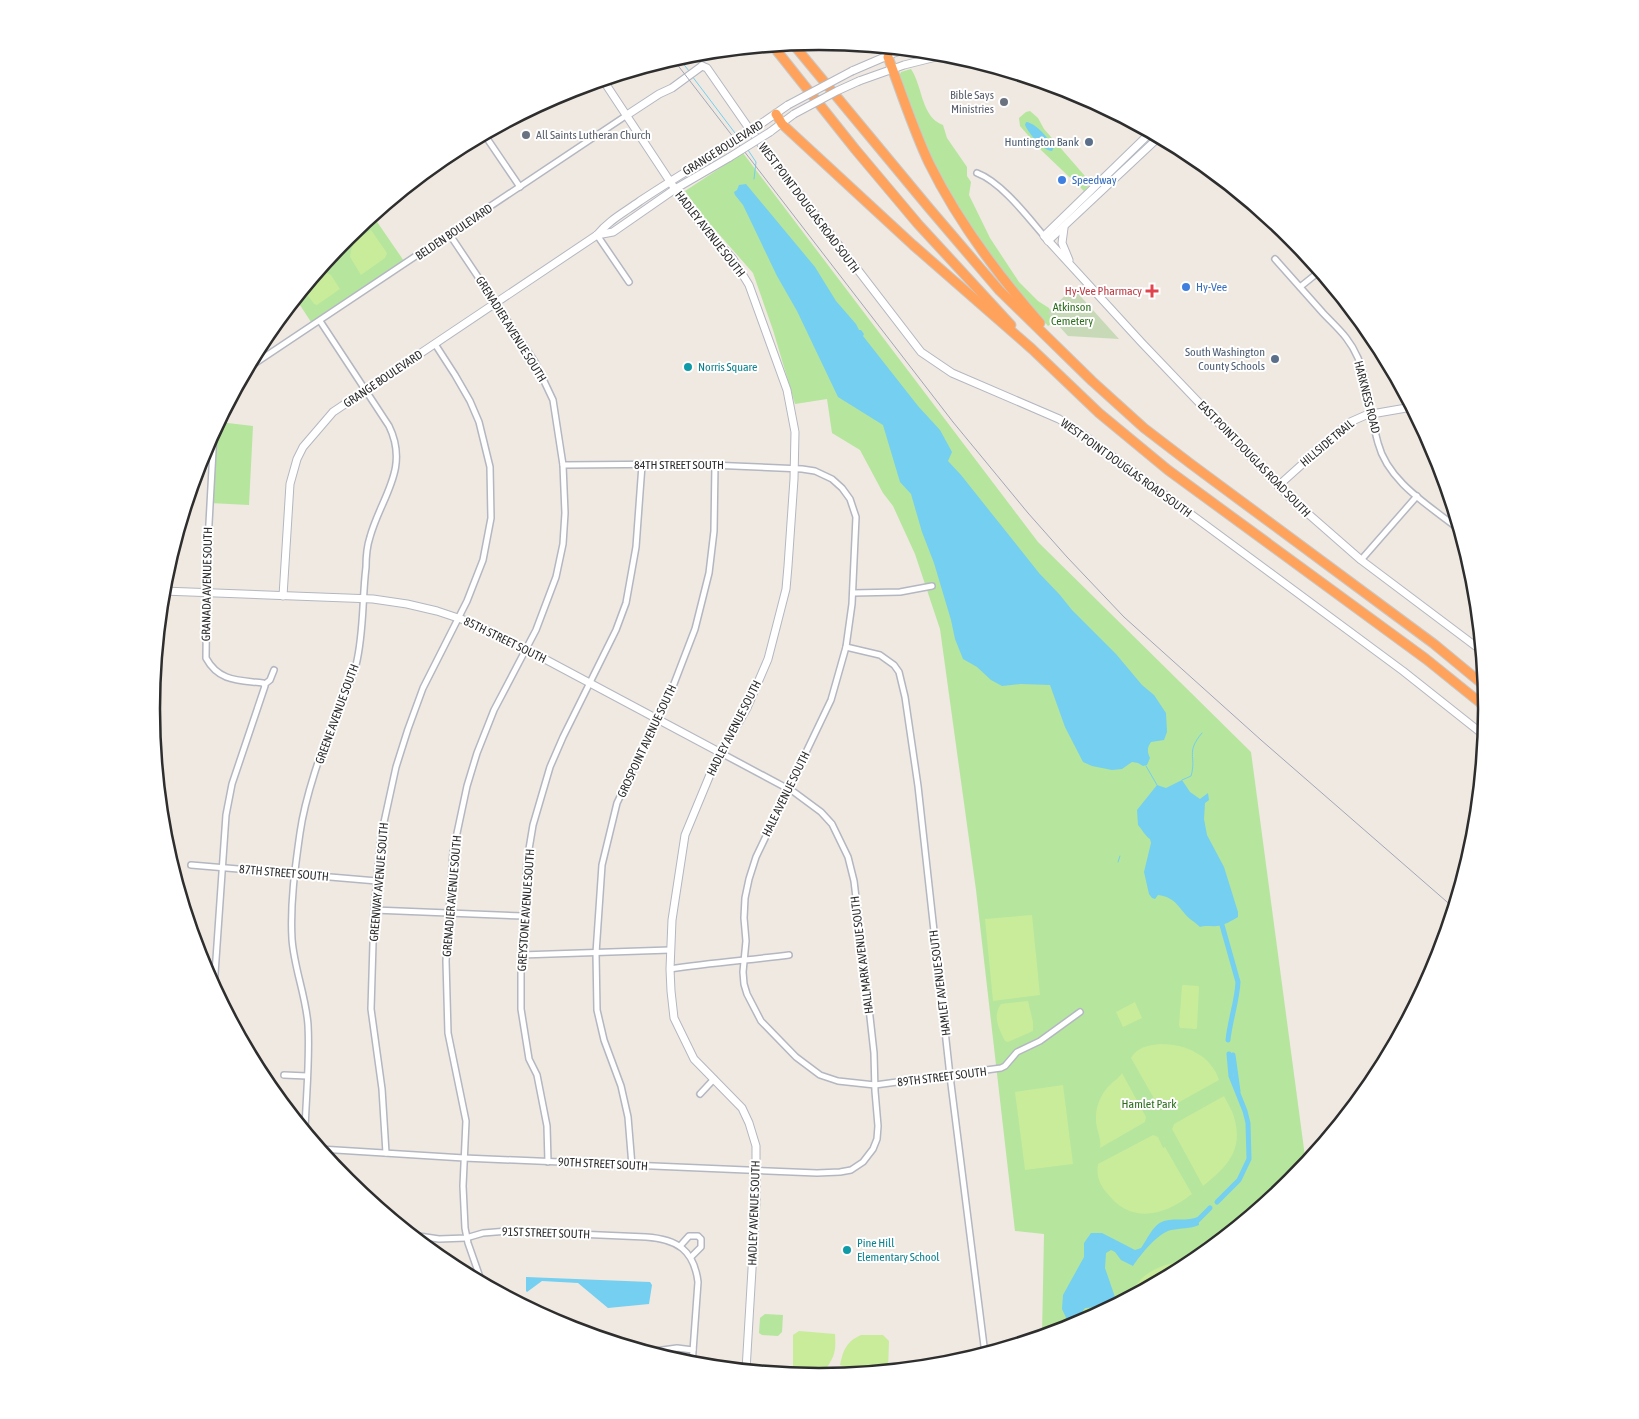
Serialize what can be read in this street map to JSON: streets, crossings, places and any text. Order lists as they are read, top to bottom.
{
  "streets": {
    "street": [
      "GRANGE BOULEVARD",
      "WEST POINT DOUGLAS ROAD SOUTH",
      "BELDEN BOULEVARD",
      "HADLEY AVENUE SOUTH",
      "GRENADIER AVENUE SOUTH",
      "HARKNESS ROAD",
      "HILLSIDE TRAIL",
      "EAST POINT DOUGLAS ROAD SOUTH",
      "84TH STREET SOUTH",
      "GRANADA AVENUE SOUTH",
      "85TH STREET SOUTH",
      "GREENE AVENUE SOUTH",
      "GROSPOINT AVENUE SOUTH",
      "HALE AVENUE SOUTH",
      "87TH STREET SOUTH",
      "GREENWAY AVENUE SOUTH",
      "GREYSTONE AVENUE SOUTH",
      "HALLMARK AVENUE SOUTH",
      "HAMLET AVENUE SOUTH",
      "89TH STREET SOUTH",
      "90TH STREET SOUTH",
      "91ST STREET SOUTH"
    ]
  },
  "crossings": [
    ["GRANGE BOULEVARD", "HADLEY AVENUE SOUTH"],
    ["GRANGE BOULEVARD", "GRENADIER AVENUE SOUTH"],
    ["GRANGE BOULEVARD", "85TH STREET SOUTH"],
    ["GRANGE BOULEVARD", "GREENE AVENUE SOUTH"],
    ["GRANGE BOULEVARD", "GREENWAY AVENUE SOUTH"],
    ["WEST POINT DOUGLAS ROAD SOUTH", "BELDEN BOULEVARD"],
    ["BELDEN BOULEVARD", "HADLEY AVENUE SOUTH"],
    ["BELDEN BOULEVARD", "GRENADIER AVENUE SOUTH"],
    ["BELDEN BOULEVARD", "GREENE AVENUE SOUTH"],
    ["HADLEY AVENUE SOUTH", "84TH STREET SOUTH"],
    ["HADLEY AVENUE SOUTH", "85TH STREET SOUTH"],
    ["HADLEY AVENUE SOUTH", "HALE AVENUE SOUTH"],
    ["HADLEY AVENUE SOUTH", "90TH STREET SOUTH"],
    ["GRENADIER AVENUE SOUTH", "84TH STREET SOUTH"],
    ["GRENADIER AVENUE SOUTH", "85TH STREET SOUTH"],
    ["GRENADIER AVENUE SOUTH", "90TH STREET SOUTH"],
    ["GRENADIER AVENUE SOUTH", "91ST STREET SOUTH"],
    ["HARKNESS ROAD", "HILLSIDE TRAIL"],
    ["HILLSIDE TRAIL", "EAST POINT DOUGLAS ROAD SOUTH"],
    ["84TH STREET SOUTH", "GROSPOINT AVENUE SOUTH"],
    ["84TH STREET SOUTH", "HALE AVENUE SOUTH"],
    ["84TH STREET SOUTH", "GREYSTONE AVENUE SOUTH"],
    ["GRANADA AVENUE SOUTH", "85TH STREET SOUTH"],
    ["85TH STREET SOUTH", "GREENE AVENUE SOUTH"],
    ["85TH STREET SOUTH", "GROSPOINT AVENUE SOUTH"],
    ["85TH STREET SOUTH", "HALE AVENUE SOUTH"],
    ["85TH STREET SOUTH", "GREENWAY AVENUE SOUTH"],
    ["85TH STREET SOUTH", "GREYSTONE AVENUE SOUTH"],
    ["85TH STREET SOUTH", "HALLMARK AVENUE SOUTH"],
    ["GREENE AVENUE SOUTH", "87TH STREET SOUTH"],
    ["GROSPOINT AVENUE SOUTH", "90TH STREET SOUTH"],
    ["HALE AVENUE SOUTH", "HALLMARK AVENUE SOUTH"],
    ["HALE AVENUE SOUTH", "HAMLET AVENUE SOUTH"],
    ["HALE AVENUE SOUTH", "89TH STREET SOUTH"],
    ["87TH STREET SOUTH", "GREENWAY AVENUE SOUTH"],
    ["GREENWAY AVENUE SOUTH", "90TH STREET SOUTH"],
    ["GREYSTONE AVENUE SOUTH", "90TH STREET SOUTH"],
    ["HALLMARK AVENUE SOUTH", "89TH STREET SOUTH"],
    ["HALLMARK AVENUE SOUTH", "90TH STREET SOUTH"],
    ["HAMLET AVENUE SOUTH", "89TH STREET SOUTH"]
  ],
  "parks": ["Atkinson Cemetery", "Hamlet Park"],
  "places": {
    "other": [
      "Bible Says Ministries",
      "All Saints Lutheran Church",
      "Huntington Bank",
      "Speedway",
      "Hy-Vee",
      "South Washington County Schools",
      "Norris Square",
      "Pine Hill Elementary School"
    ],
    "health": ["Hy-Vee Pharmacy"]
  }
}
